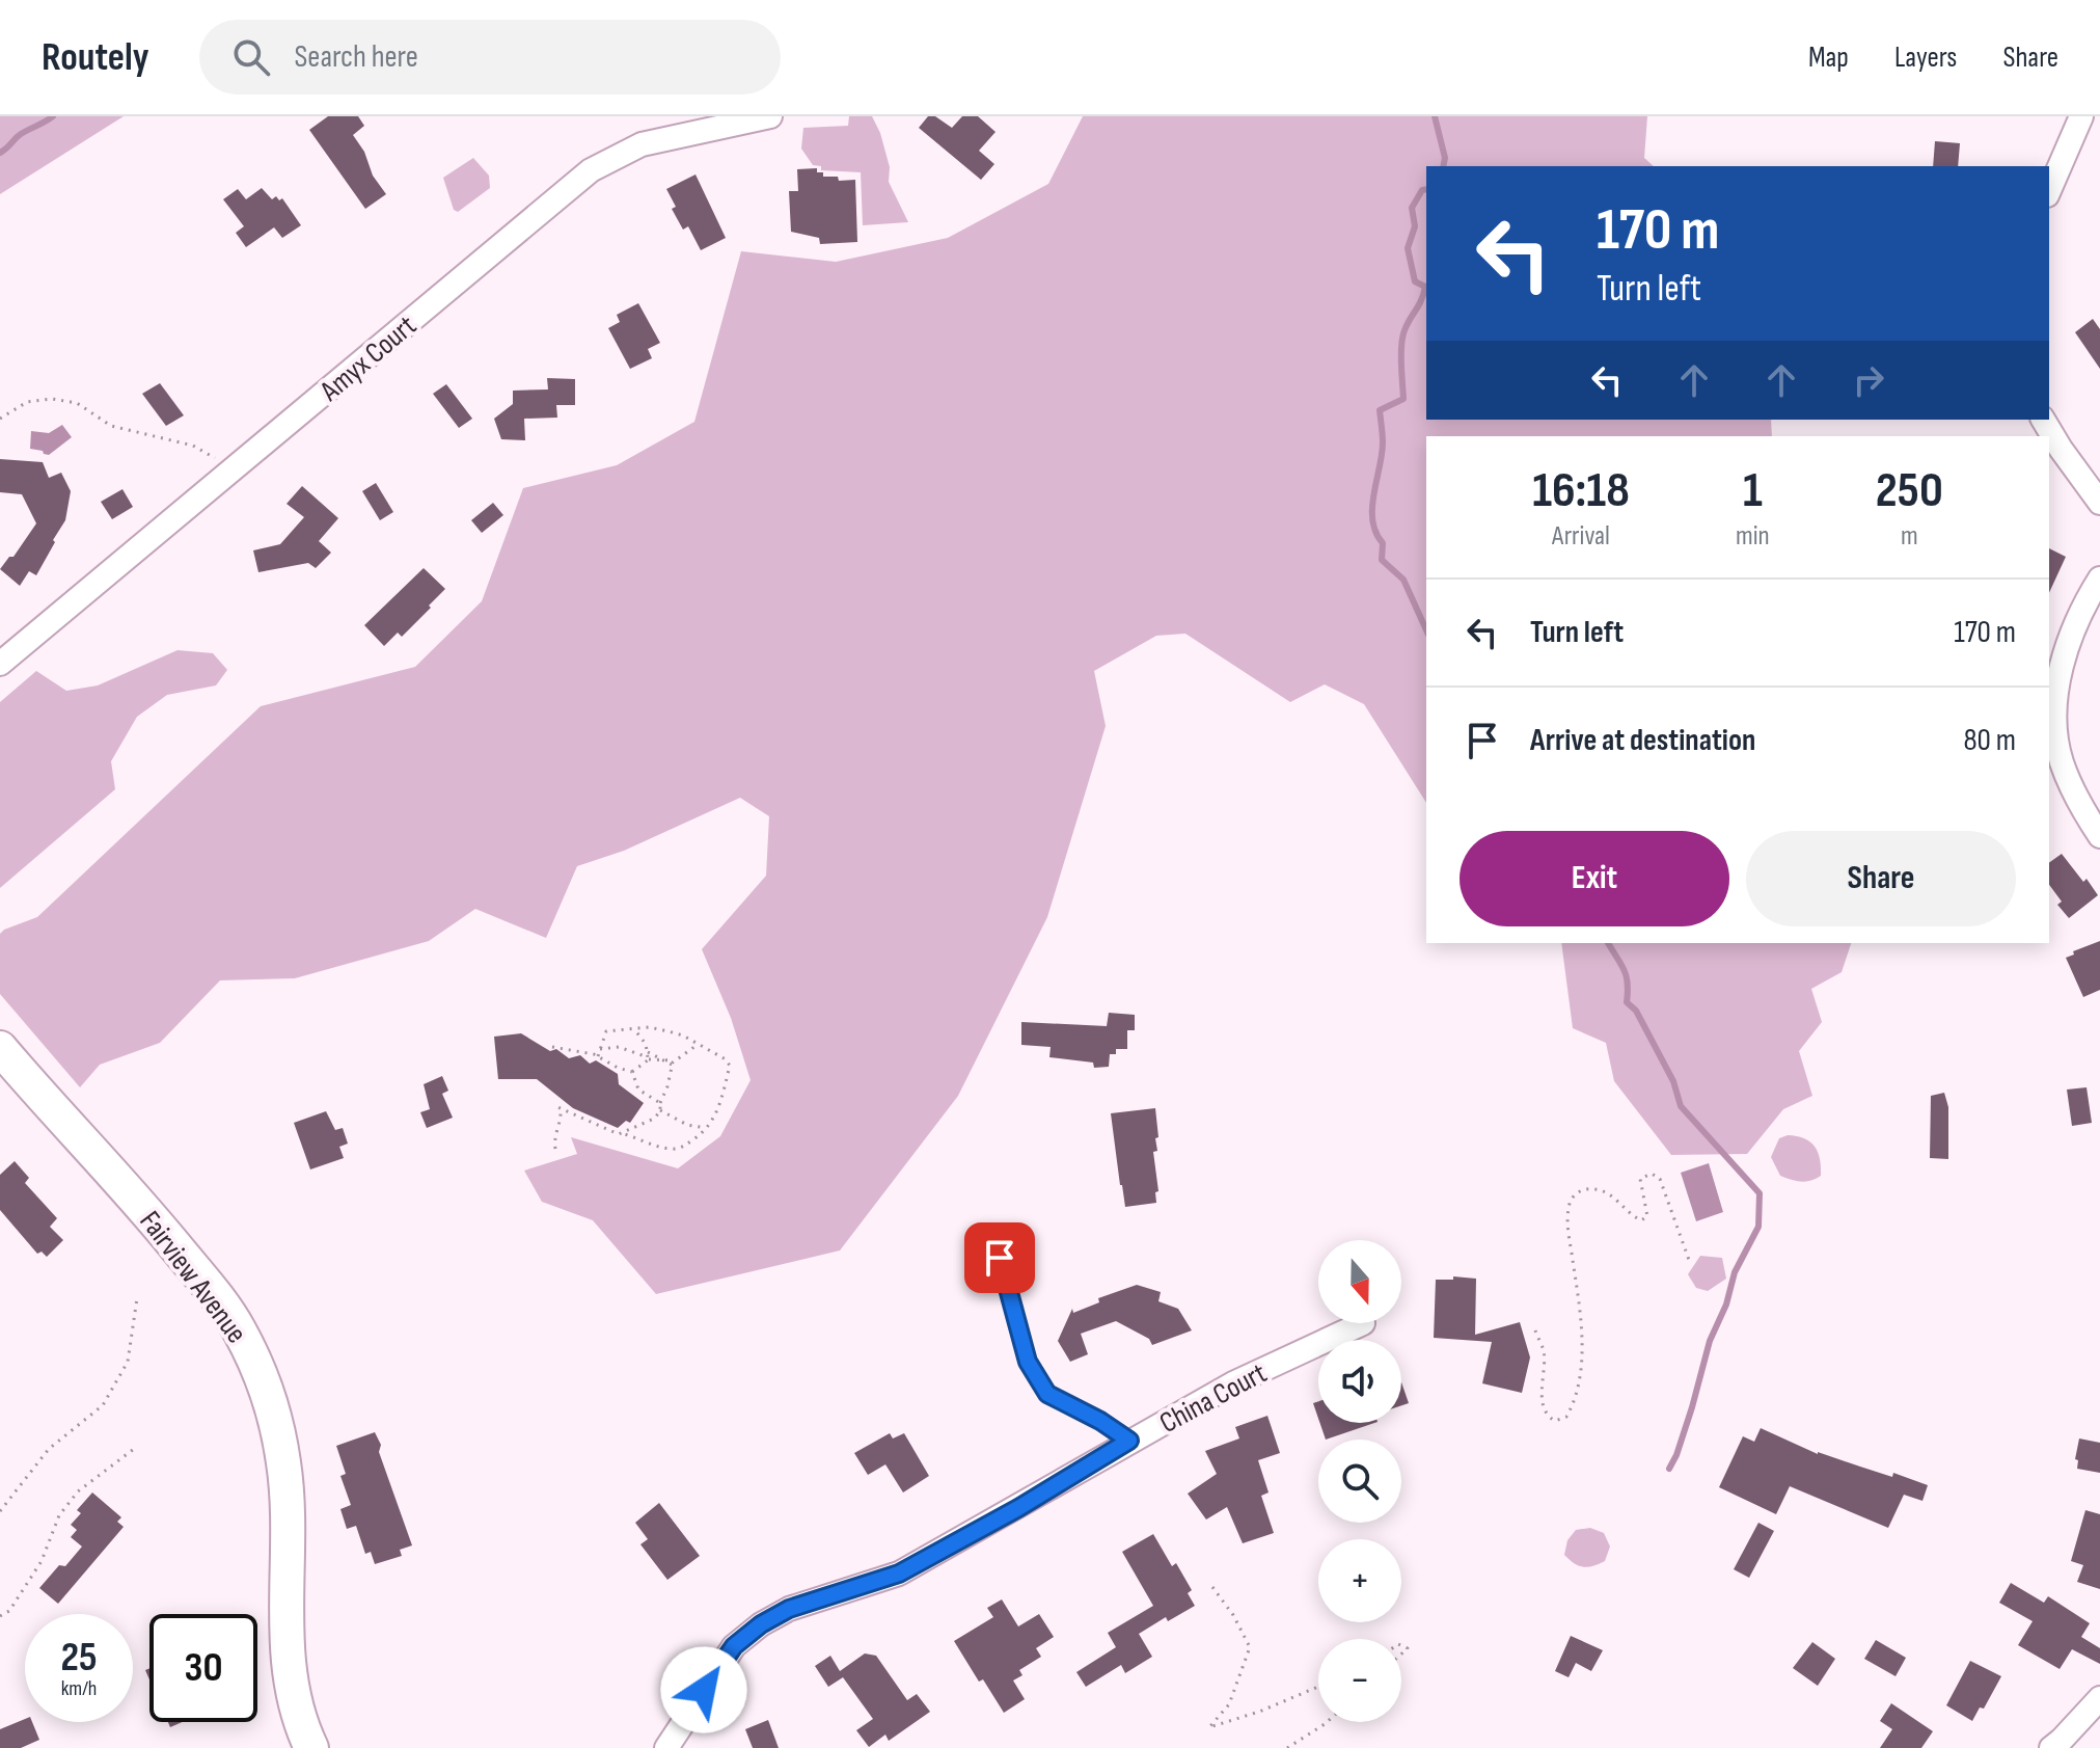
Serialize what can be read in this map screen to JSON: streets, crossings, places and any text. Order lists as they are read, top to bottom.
{
  "streets": {
    "main road": ["Fairview Avenue"],
    "street": ["Amyx Court", "China Court"]
  },
  "north": "bottom",
  "page": {
    "header": "Routely",
    "search": "Search here",
    "nav": ["Map", "Layers", "Share"],
    "turn": ["170 m", "Turn left"],
    "eta": [
      "16:18",
      "Arrival",
      "1",
      "min",
      "250",
      "m"
    ],
    "list": [
      {
        "name": "Turn left",
        "value": "170 m"
      },
      {
        "name": "Arrive at destination",
        "value": "80 m"
      }
    ],
    "buttons": ["Exit", "Share"],
    "map_buttons": ["+", "−"],
    "speed": "25 km/h",
    "limit": "30"
  }
}
